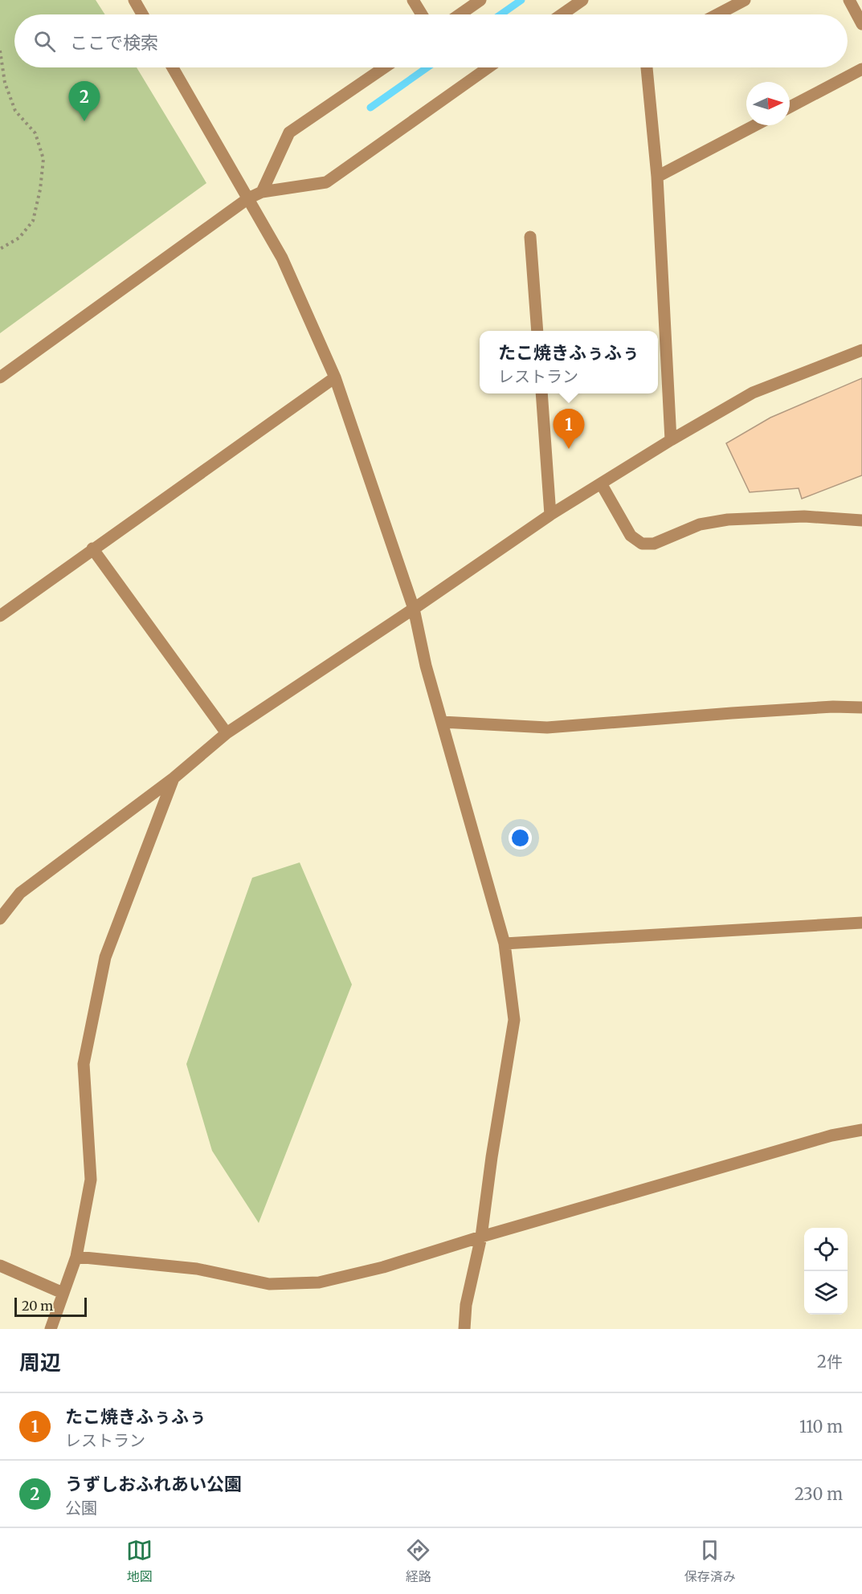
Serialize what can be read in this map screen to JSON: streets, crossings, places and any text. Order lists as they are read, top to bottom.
{
  "scale_bar": "20 m",
  "north": "right",
  "page": {
    "search": "ここで検索",
    "pins": ["2", "1"],
    "popup": ["たこ焼きふぅふぅ", "レストラン"],
    "scale": "20 m",
    "heading": ["周辺", "2件"],
    "list": [
      {
        "mark": "1",
        "name": "たこ焼きふぅふぅ",
        "note": "レストラン",
        "value": "110 m"
      },
      {
        "mark": "2",
        "name": "うずしおふれあい公園",
        "note": "公園",
        "value": "230 m"
      }
    ],
    "nav": ["地図", "経路", "保存済み"]
  }
}
